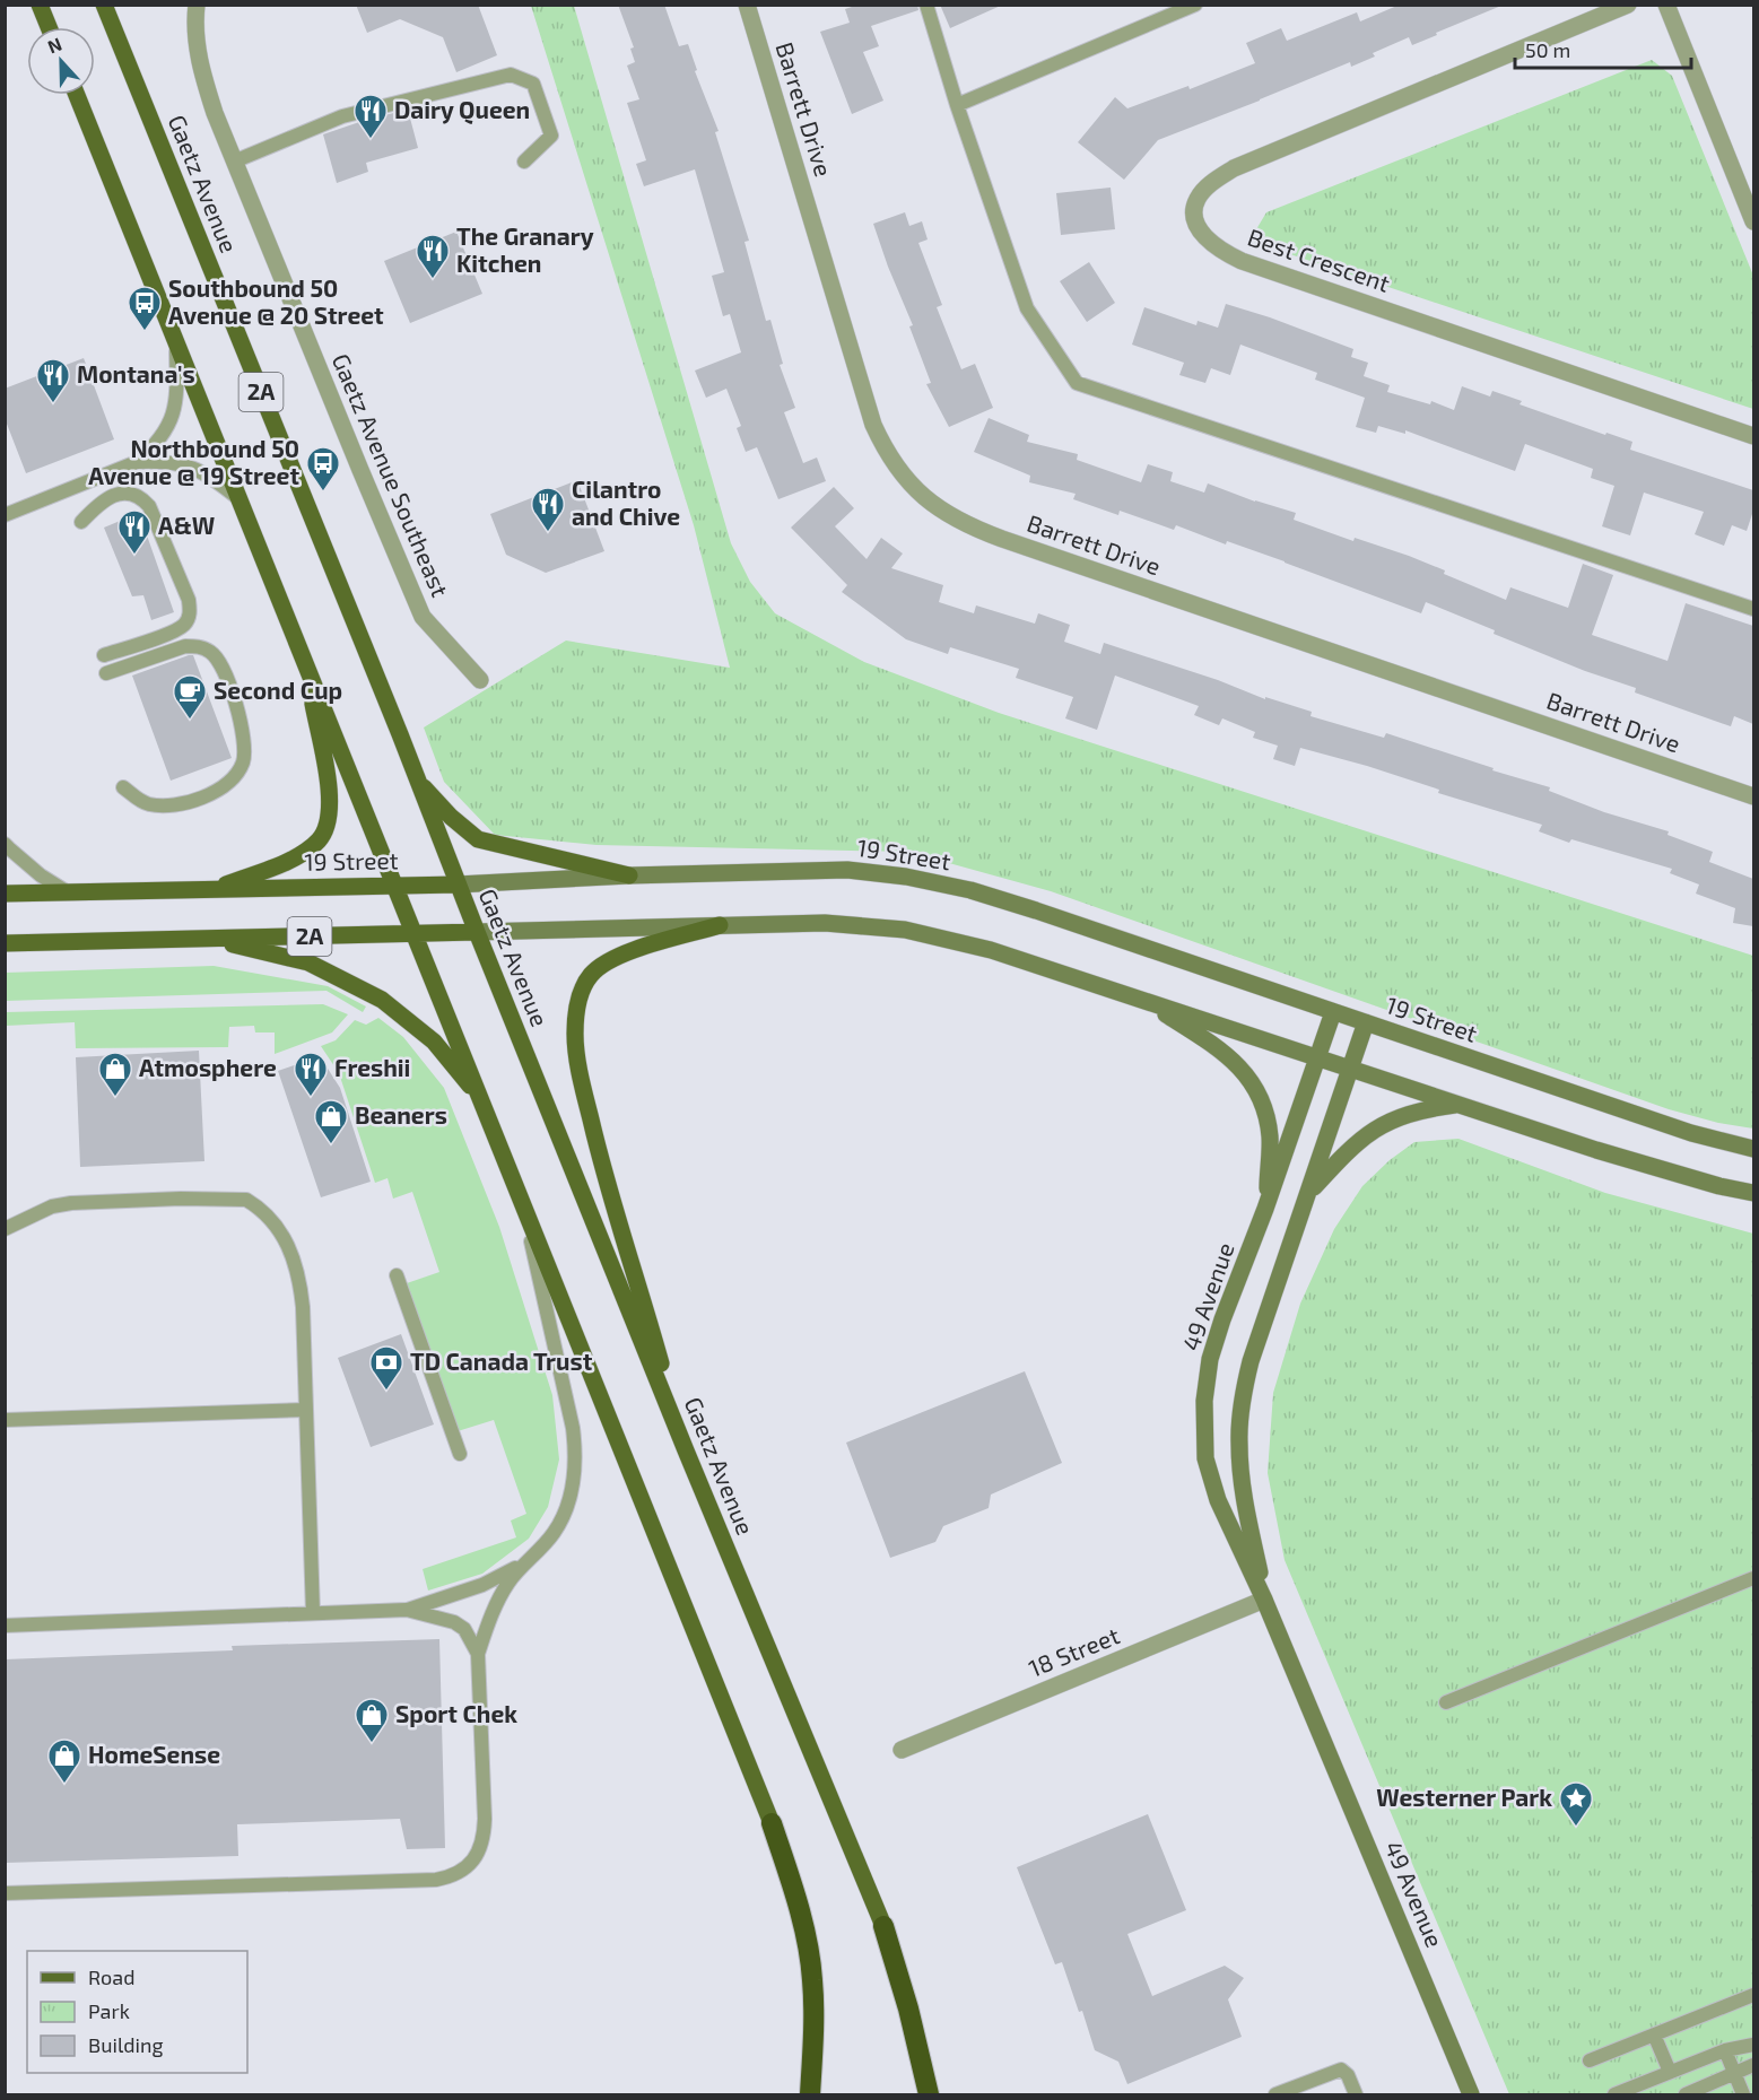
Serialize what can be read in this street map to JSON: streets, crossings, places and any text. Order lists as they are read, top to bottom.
{
  "streets": {
    "main road": [
      "Gaetz Avenue",
      "2A",
      "19 Street",
      "49 Avenue"
    ],
    "street": [
      "Barrett Drive",
      "Best Crescent",
      "Gaetz Avenue Southeast",
      "18 Street"
    ]
  },
  "crossings": [
    ["Gaetz Avenue", "2A"],
    ["Gaetz Avenue", "19 Street"],
    ["2A", "19 Street"],
    ["19 Street", "49 Avenue"],
    ["49 Avenue", "18 Street"]
  ],
  "places": {
    "restaurant": [
      "Dairy Queen",
      "The Granary Kitchen",
      "Montana's",
      "Cilantro and Chive",
      "A&W",
      "Freshii"
    ],
    "bus stop": ["Southbound 50 Avenue @ 20 Street", "Northbound 50 Avenue @ 19 Street"],
    "cafe": ["Second Cup"],
    "shop": [
      "Atmosphere",
      "Beaners",
      "Sport Chek",
      "HomeSense"
    ],
    "bank": ["TD Canada Trust"],
    "place": ["Westerner Park"]
  },
  "legend": ["Road", "Park", "Building"],
  "scale_bar": "50 m",
  "north": "top"
}
